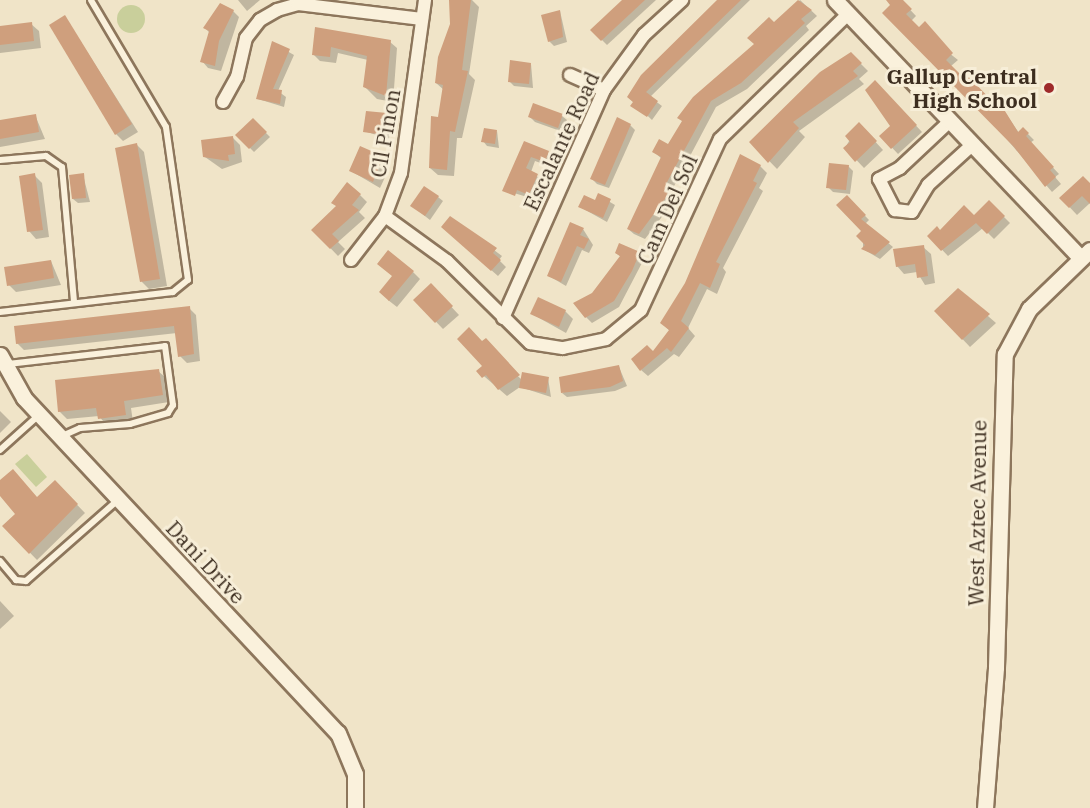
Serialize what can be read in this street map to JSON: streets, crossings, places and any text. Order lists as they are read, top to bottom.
{
  "streets": {
    "street": [
      "Cll Pinon",
      "Escalante Road",
      "Cam Del Sol",
      "West Aztec Avenue",
      "Dani Drive"
    ]
  },
  "crossings": [
    ["Cll Pinon", "Cam Del Sol"],
    ["Escalante Road", "Cam Del Sol"]
  ],
  "places": ["Gallup Central High School"]
}
